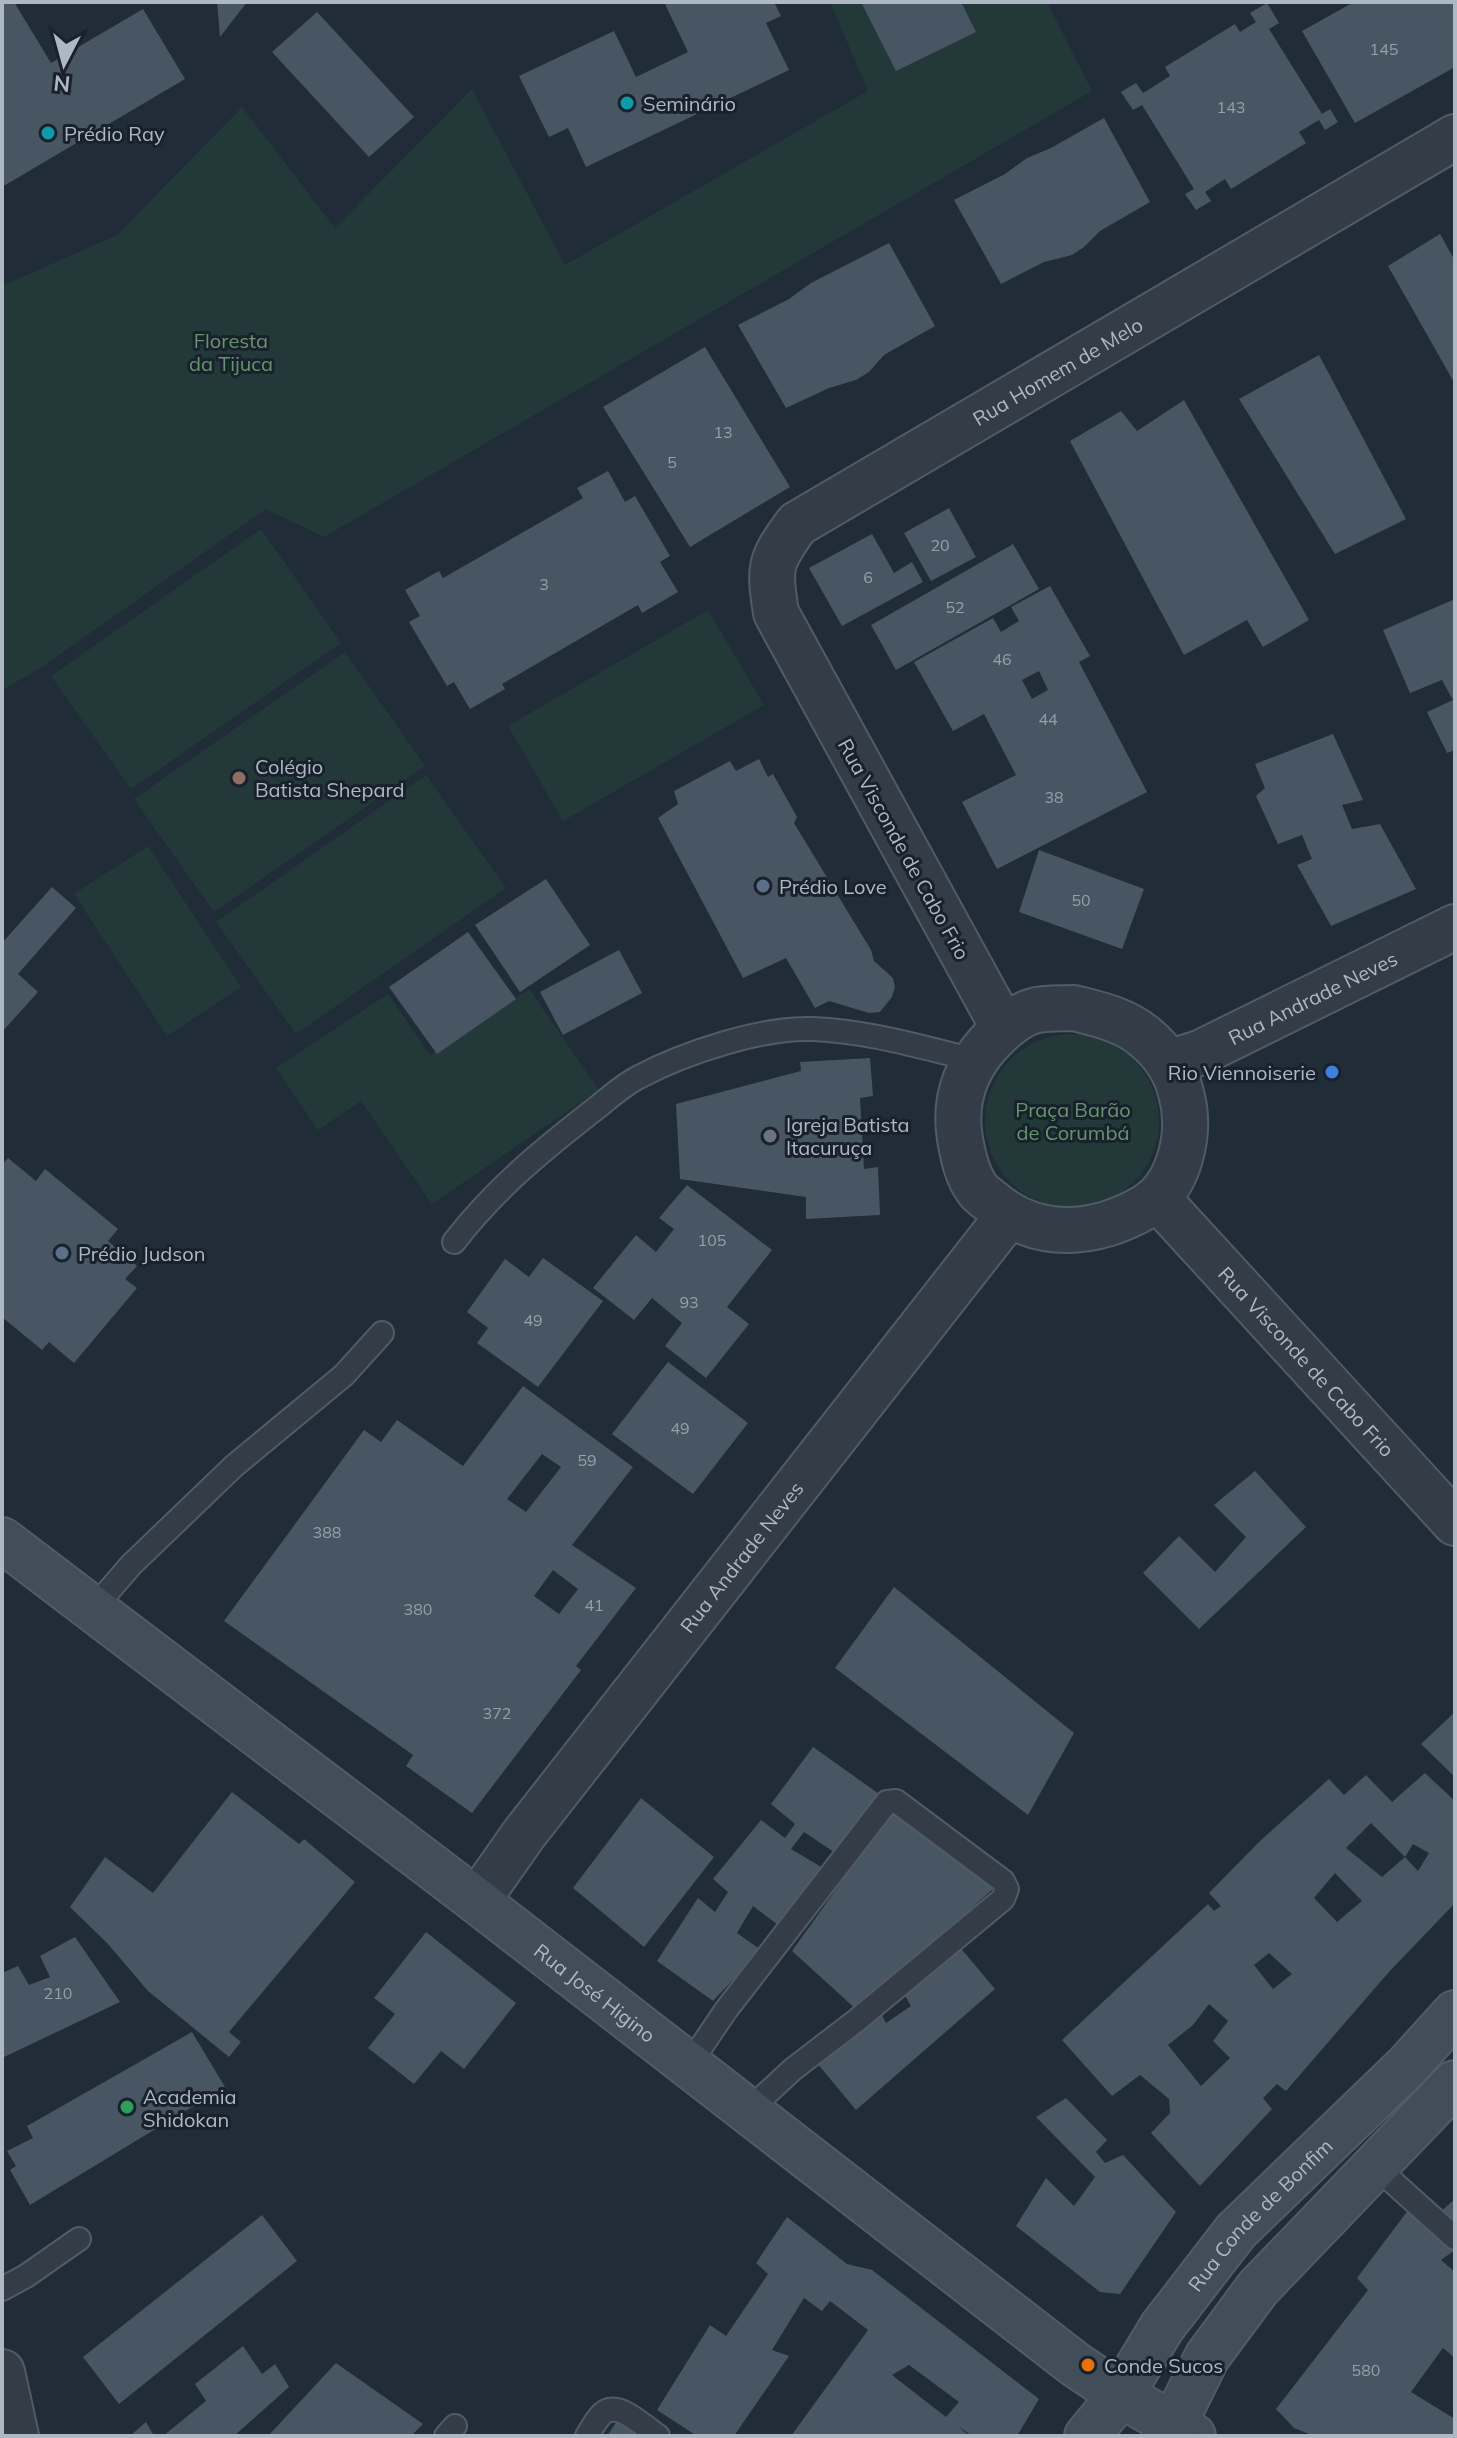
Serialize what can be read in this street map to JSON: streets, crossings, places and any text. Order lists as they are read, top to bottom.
{
  "streets": {
    "street": [
      "Rua Homem de Melo",
      "Rua Visconde de Cabo Frio",
      "Rua Andrade Neves",
      "Rua José Higino",
      "Rua Conde de Bonfim"
    ]
  },
  "crossings": [
    ["Rua Homem de Melo", "Rua Visconde de Cabo Frio"],
    ["Rua Visconde de Cabo Frio", "Rua Andrade Neves"],
    ["Rua Andrade Neves", "Rua José Higino"],
    ["Rua José Higino", "Rua Conde de Bonfim"]
  ],
  "parks": ["Floresta da Tijuca", "Praça Barão de Corumbá"],
  "places": [
    "Seminário",
    "Prédio Ray",
    "Colégio Batista Shepard",
    "Prédio Love",
    "Rio Viennoiserie",
    "Igreja Batista Itacuruça",
    "Prédio Judson",
    "Academia Shidokan",
    "Conde Sucos"
  ],
  "house_numbers": [
    "145",
    "143",
    "13",
    "5",
    "20",
    "6",
    "3",
    "52",
    "46",
    "44",
    "38",
    "50",
    "105",
    "93",
    "49",
    "49",
    "59",
    "388",
    "41",
    "380",
    "372",
    "210",
    "580"
  ],
  "north": "bottom"
}
